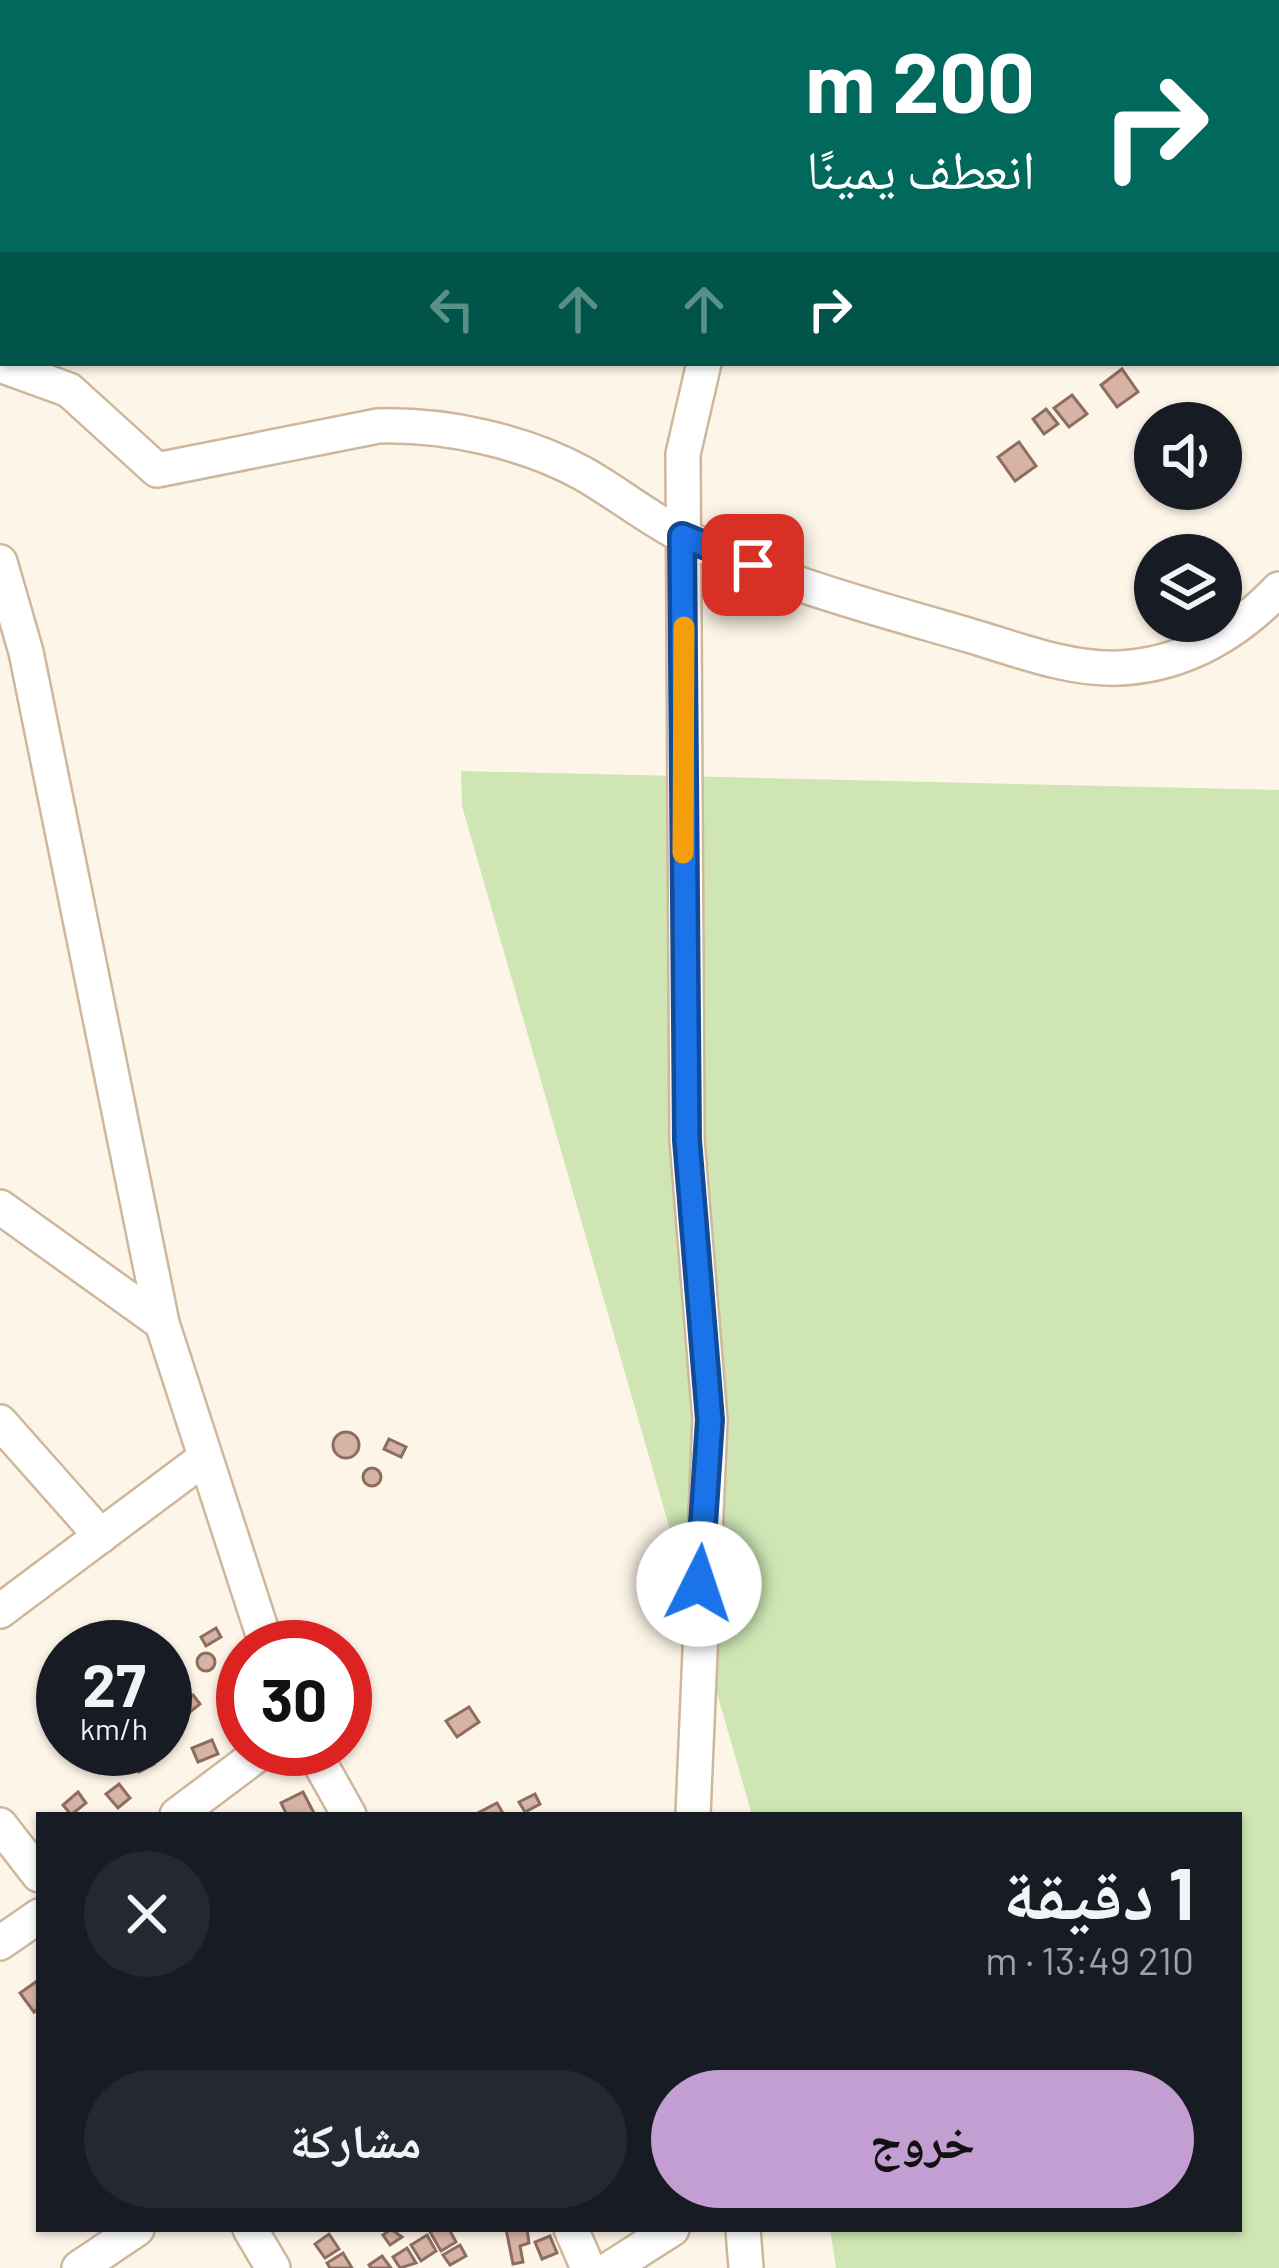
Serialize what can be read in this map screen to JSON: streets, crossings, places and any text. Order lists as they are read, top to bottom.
{
  "page": {
    "turn": ["200 m", "انعطف يمينًا"],
    "speed": "27 km/h",
    "limit": "30",
    "heading": ["1 دقيقة", "210 m · 13:49"],
    "buttons": ["خروج", "مشاركة"]
  }
}
